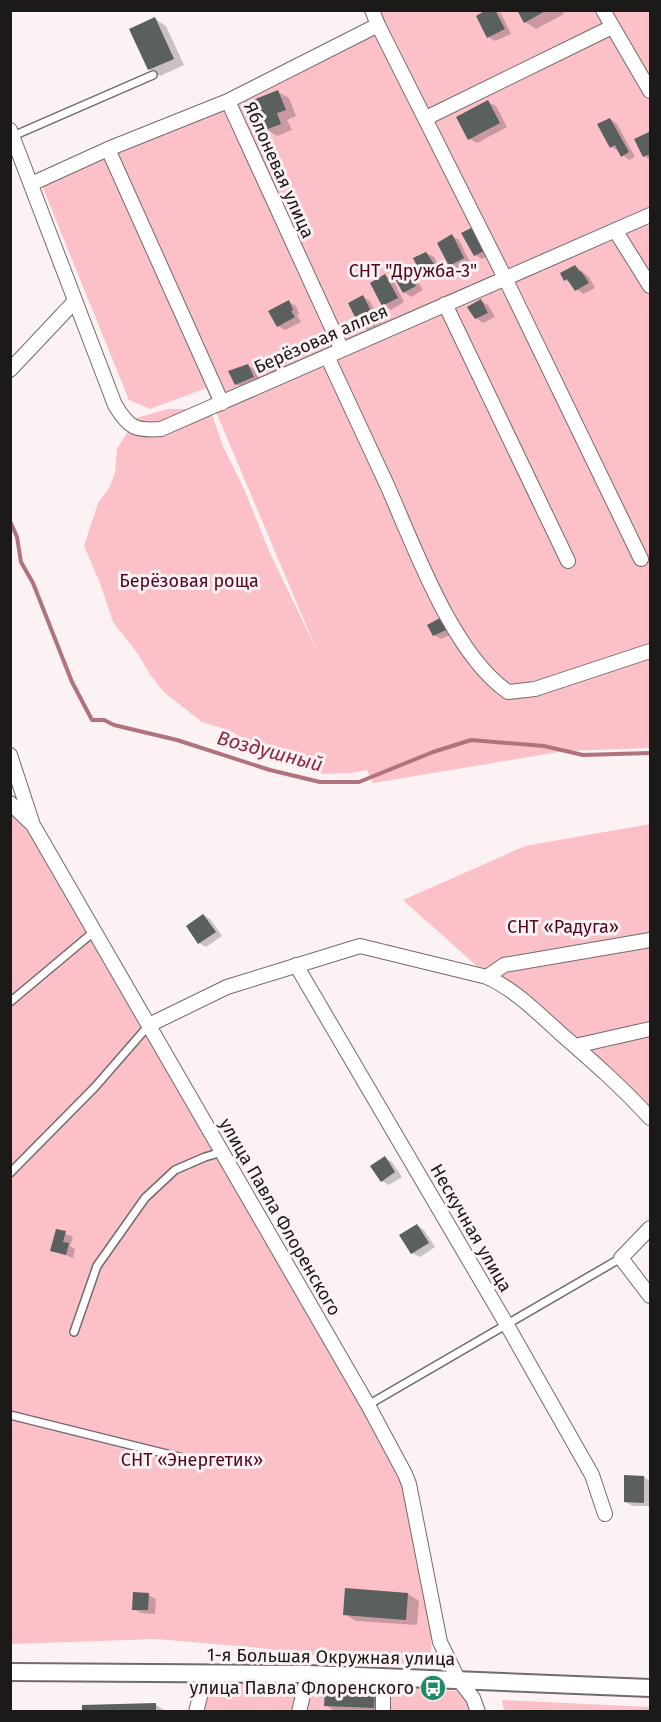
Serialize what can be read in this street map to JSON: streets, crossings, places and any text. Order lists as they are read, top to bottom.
{
  "streets": {
    "street": [
      "Яблоневая улица",
      "Берёзовая аллея",
      "улица Павла Флоренского",
      "Нескучная улица",
      "1-я Большая Окружная улица"
    ]
  },
  "crossings": [
    ["Яблоневая улица", "Берёзовая аллея"],
    ["улица Павла Флоренского", "1-я Большая Окружная улица"]
  ],
  "water": ["Воздушный"],
  "parks": [
    "СНТ \"Дружба-3\"",
    "Берёзовая роща",
    "СНТ «Радуга»",
    "СНТ «Энергетик»"
  ],
  "places": {
    "bus stop": ["улица Павла Флоренского"]
  }
}
